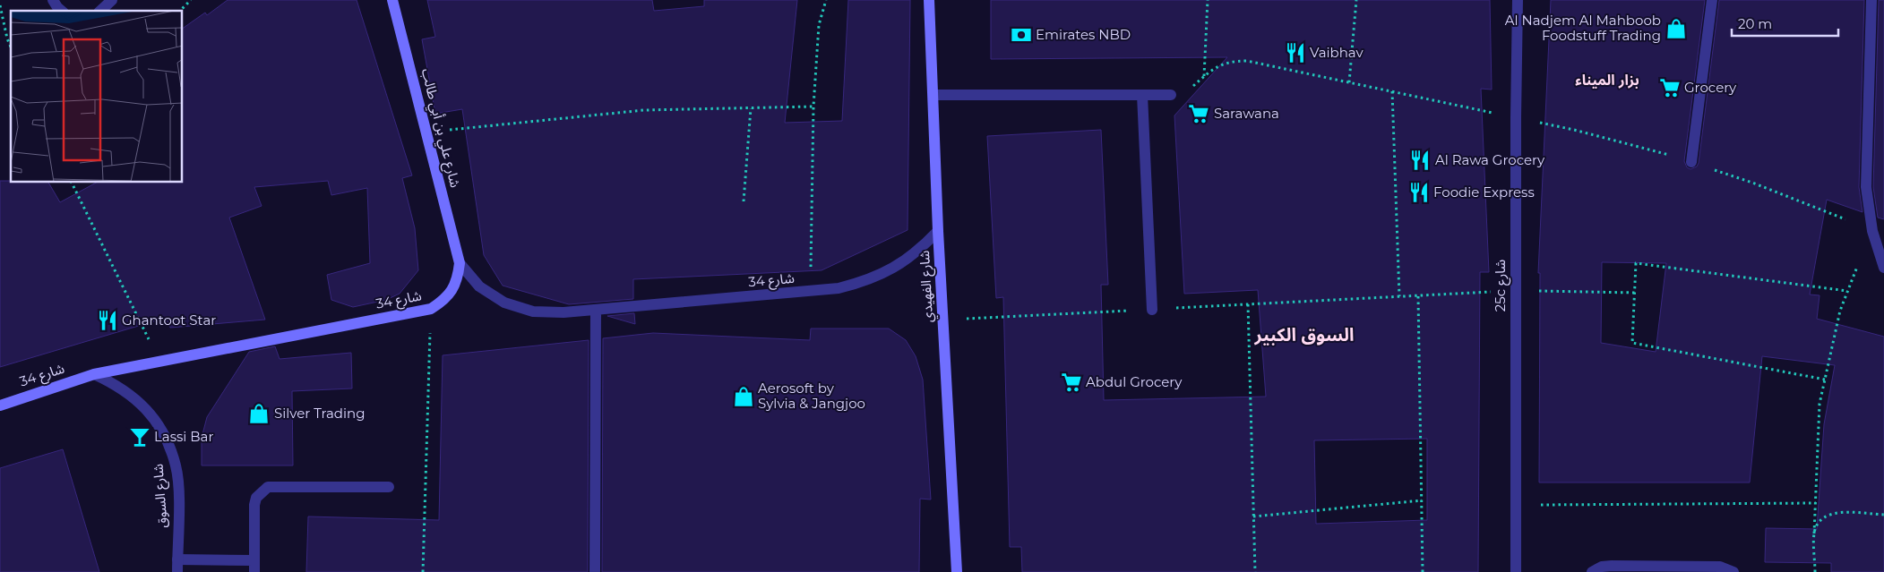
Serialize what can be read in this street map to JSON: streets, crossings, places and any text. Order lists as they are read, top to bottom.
{
  "streets": {
    "street": [
      "شارع علي بن أبي طالب",
      "شارع 34",
      "25c شارع",
      "شارع الفهيدي",
      "شارع السوق"
    ]
  },
  "crossings": [
    ["شارع علي بن أبي طالب", "شارع 34"],
    ["شارع 34", "شارع الفهيدي"],
    ["شارع 34", "شارع السوق"]
  ],
  "districts": ["بزار الميناء", "السوق الكبير"],
  "places": {
    "shop": ["Al Nadjem Al Mahboob Foodstuff Trading", "Aerosoft by Sylvia & Jangjoo", "Silver Trading"],
    "bank": ["Emirates NBD"],
    "restaurant": [
      "Vaibhav",
      "Al Rawa Grocery",
      "Foodie Express",
      "Ghantoot Star"
    ],
    "supermarket": ["Grocery", "Sarawana", "Abdul Grocery"],
    "bar": ["Lassi Bar"]
  },
  "scale_bar": "20 m"
}
